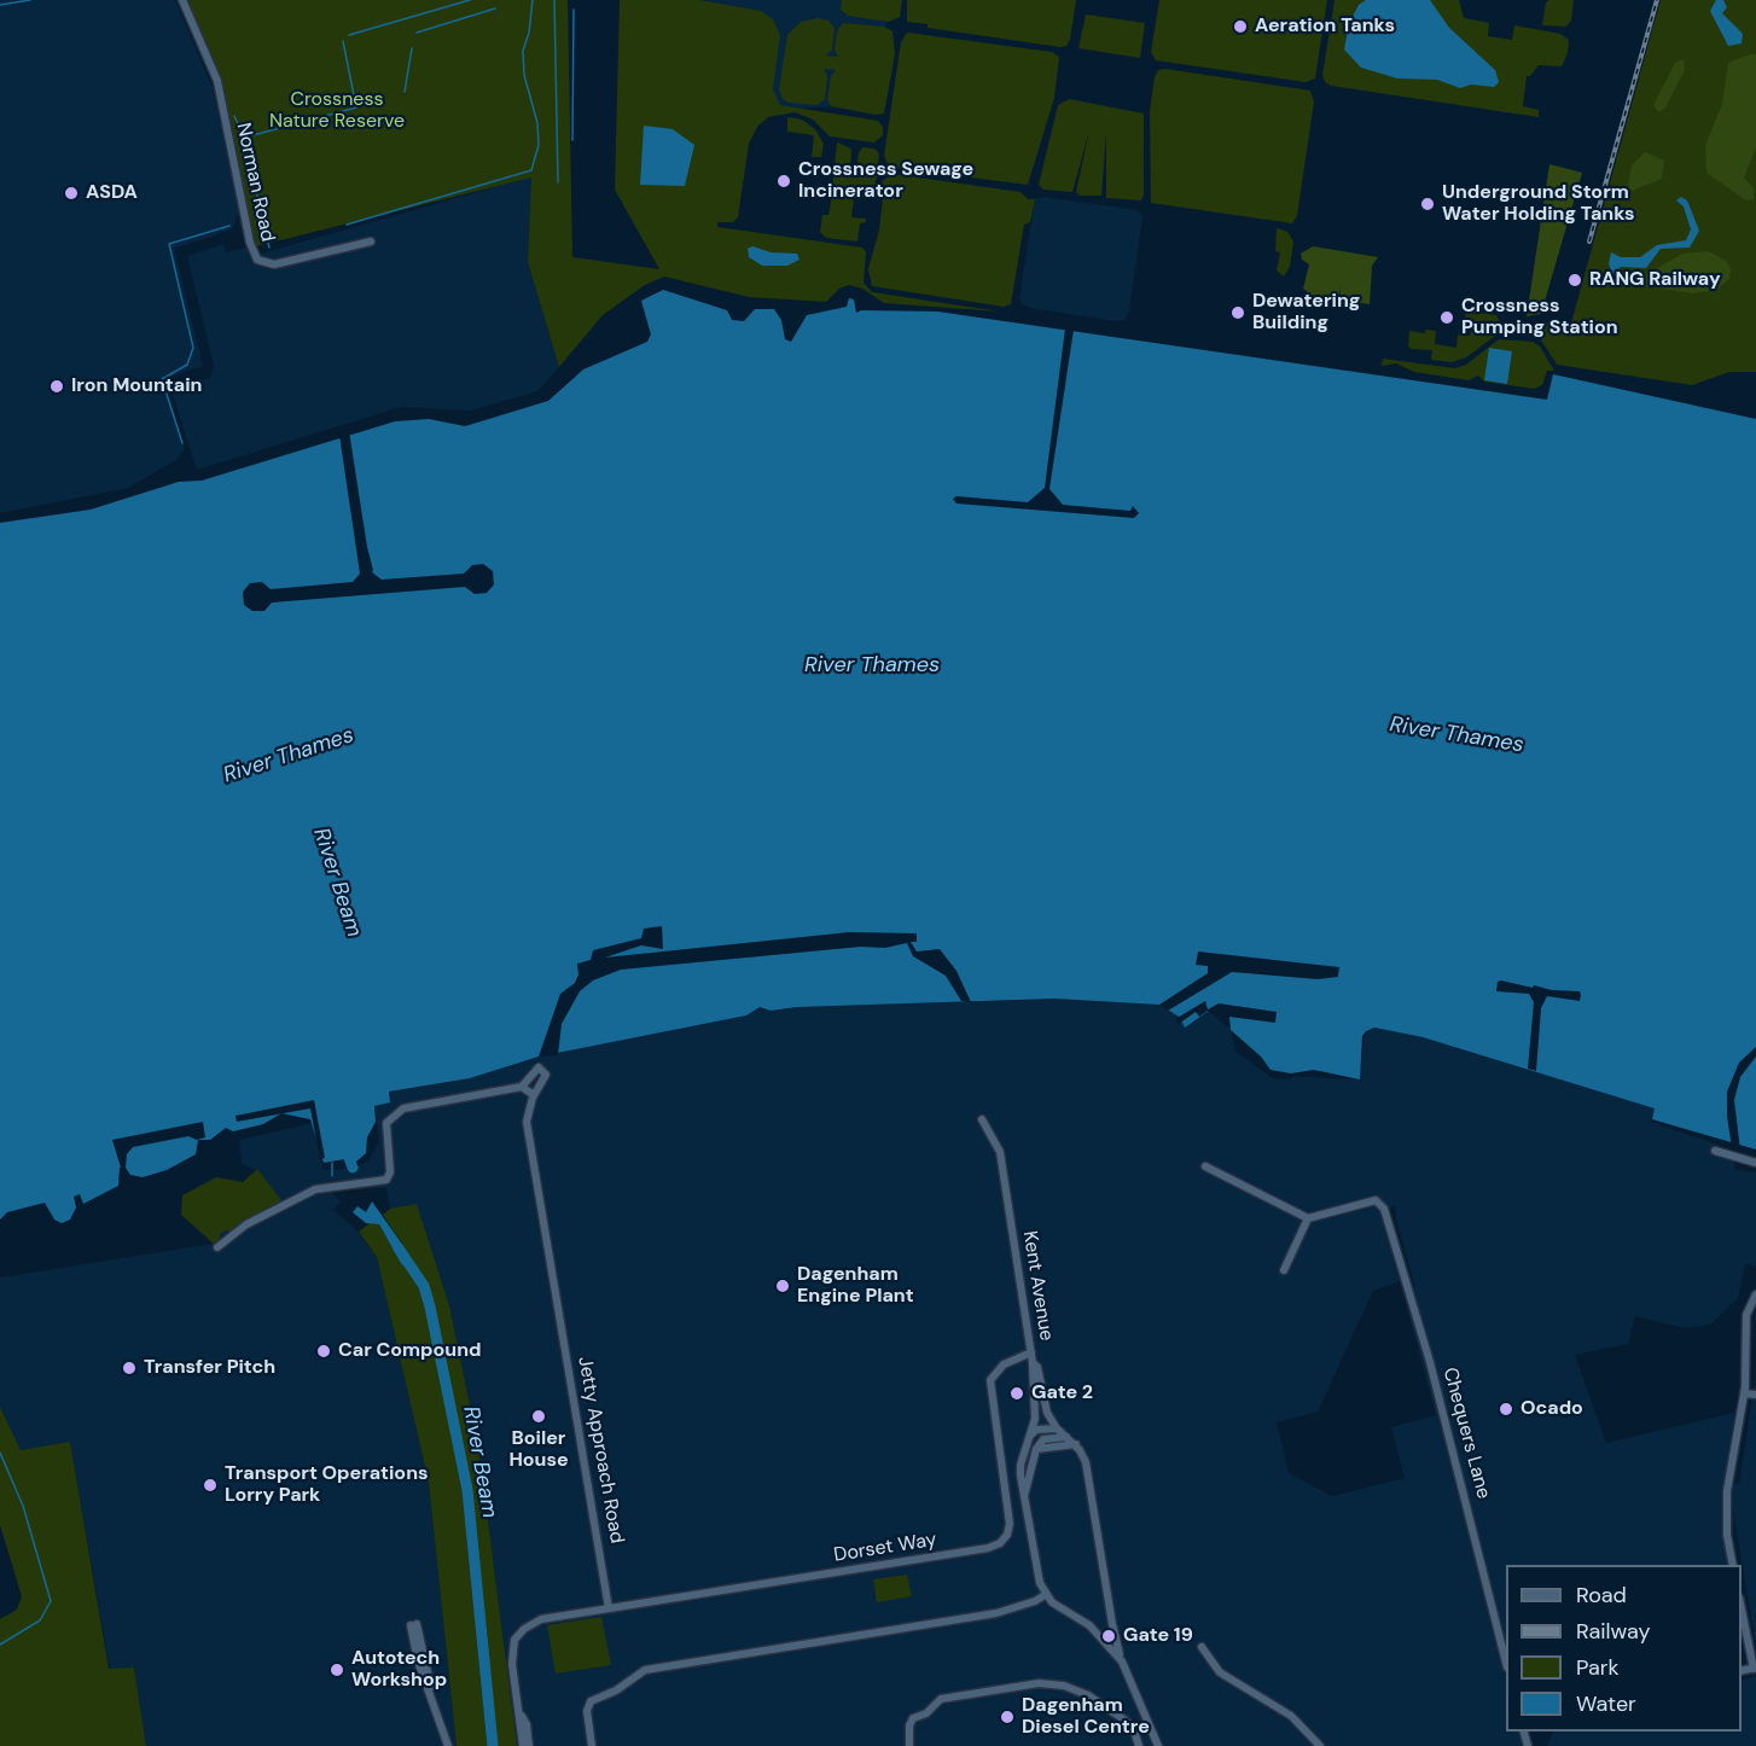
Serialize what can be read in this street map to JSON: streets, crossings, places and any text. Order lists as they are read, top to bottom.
{
  "streets": {
    "street": [
      "Norman Road",
      "Kent Avenue",
      "Chequers Lane",
      "Jetty Approach Road",
      "Dorset Way"
    ]
  },
  "crossings": [
    ["Kent Avenue", "Dorset Way"],
    ["Jetty Approach Road", "Dorset Way"]
  ],
  "water": ["River Thames", "River Beam"],
  "parks": ["Crossness Nature Reserve"],
  "places": [
    "Aeration Tanks",
    "Crossness Sewage Incinerator",
    "ASDA",
    "Underground Storm Water Holding Tanks",
    "RANG Railway",
    "Dewatering Building",
    "Crossness Pumping Station",
    "Iron Mountain",
    "Dagenham Engine Plant",
    "Car Compound",
    "Transfer Pitch",
    "Gate 2",
    "Ocado",
    "Boiler House",
    "Transport Operations Lorry Park",
    "Gate 19",
    "Autotech Workshop",
    "Dagenham Diesel Centre"
  ],
  "legend": [
    "Road",
    "Railway",
    "Park",
    "Water"
  ]
}
